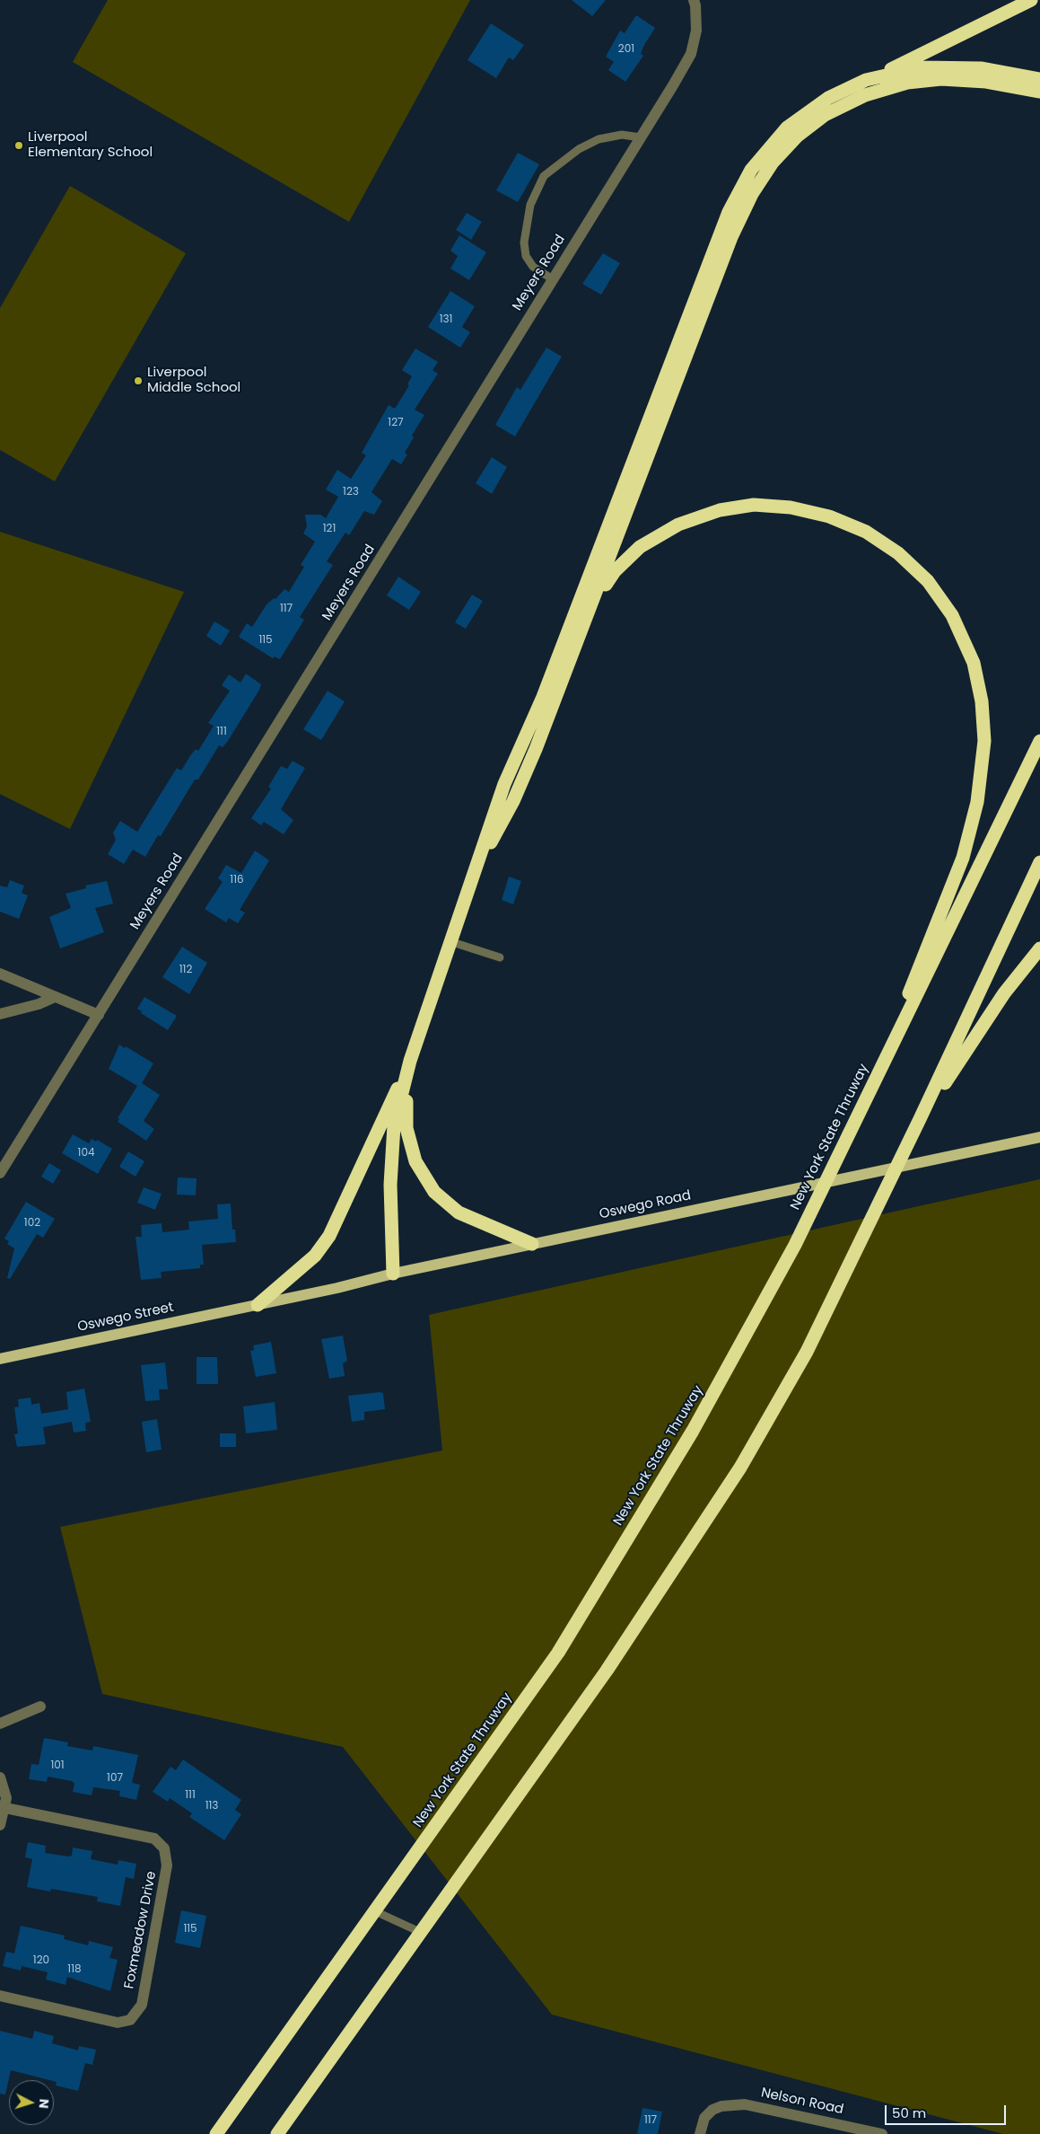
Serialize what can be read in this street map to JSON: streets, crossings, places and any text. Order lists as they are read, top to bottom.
{
  "streets": {
    "highway": ["New York State Thruway"],
    "main road": ["Oswego Road", "Oswego Street"],
    "street": ["Meyers Road", "Foxmeadow Drive", "Nelson Road"]
  },
  "crossings": [
    ["Oswego Road", "Oswego Street"]
  ],
  "places": ["Liverpool Elementary School", "Liverpool Middle School"],
  "house_numbers": [
    "201",
    "131",
    "127",
    "123",
    "121",
    "117",
    "115",
    "111",
    "116",
    "112",
    "104",
    "102",
    "101",
    "107",
    "111",
    "113",
    "115",
    "120",
    "118",
    "117"
  ],
  "scale_bar": "50 m",
  "north": "right"
}
